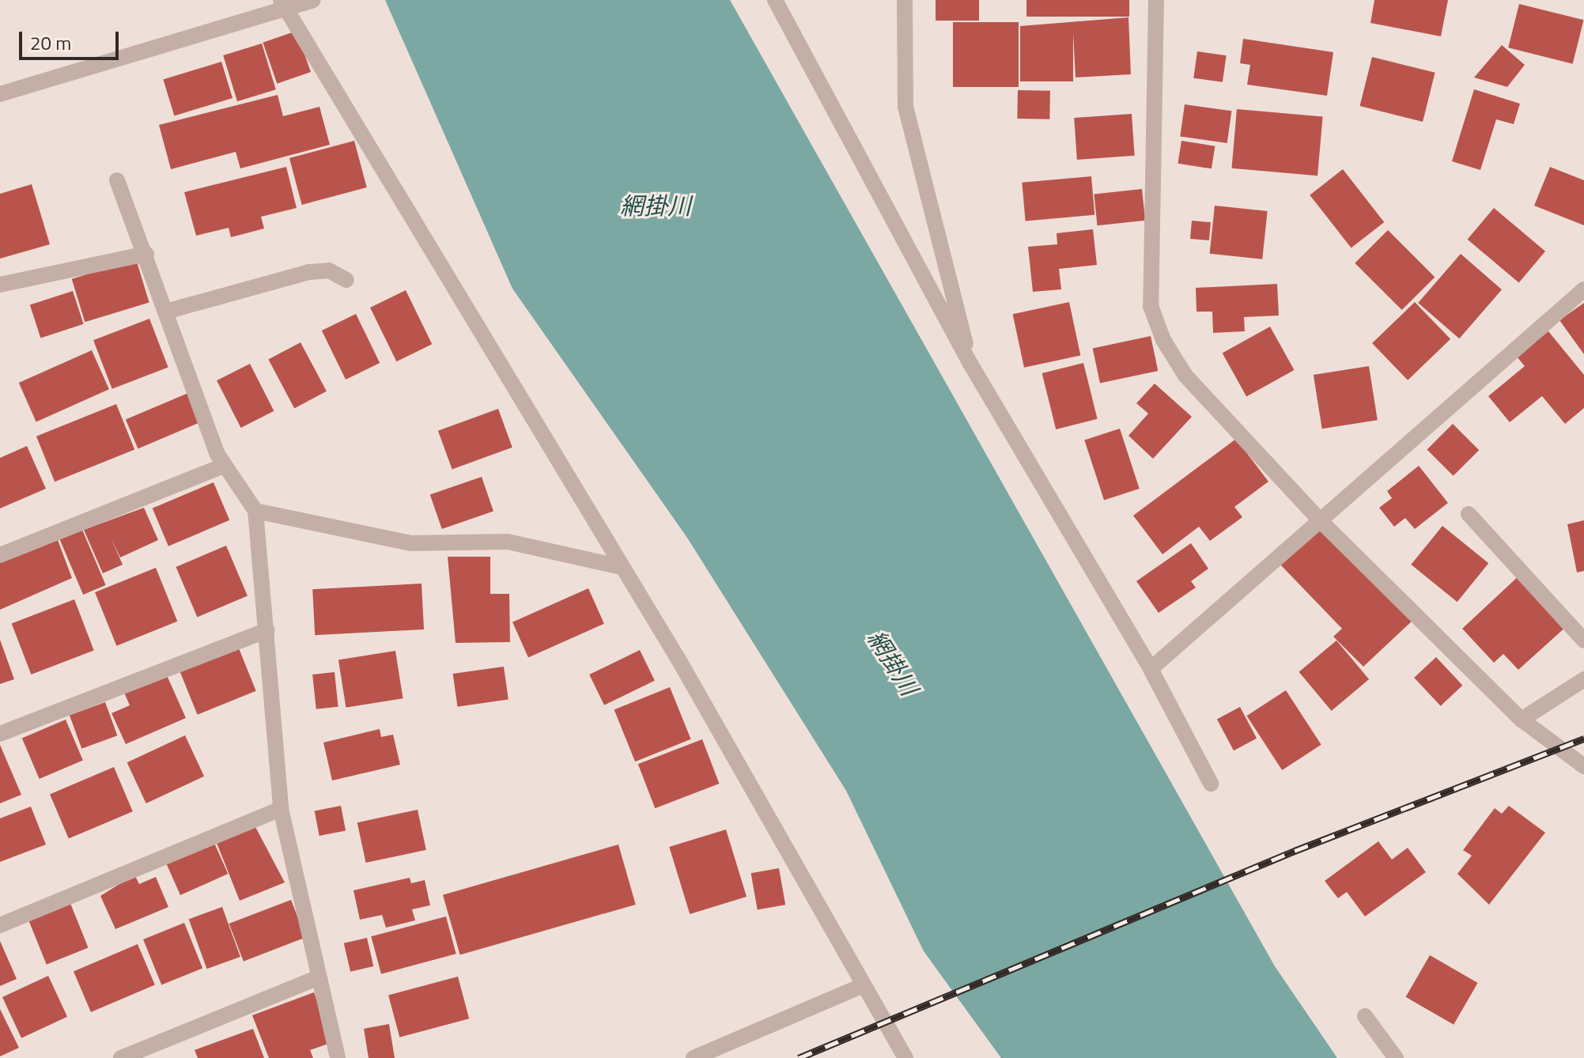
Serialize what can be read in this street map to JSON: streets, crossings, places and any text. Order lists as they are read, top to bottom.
{
  "water": ["網掛川"],
  "scale_bar": "20 m"
}
